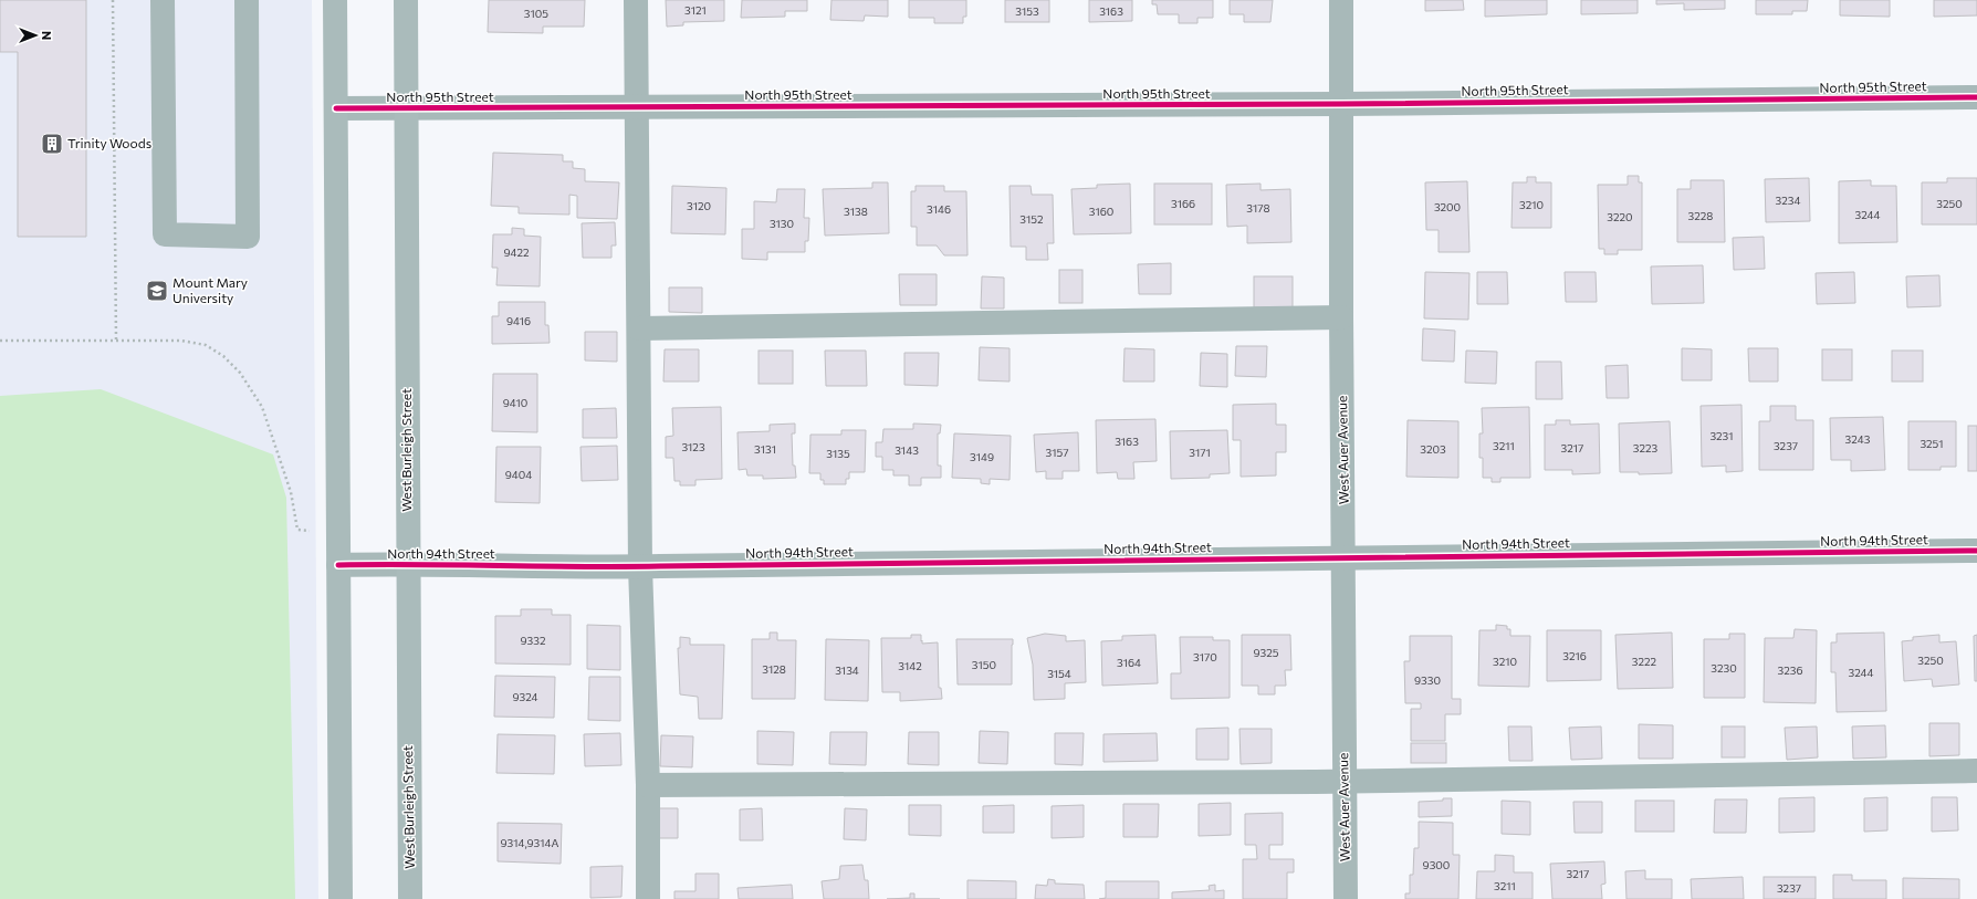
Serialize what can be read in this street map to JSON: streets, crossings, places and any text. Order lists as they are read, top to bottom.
{
  "streets": {
    "main road": ["West Burleigh Street"],
    "street": ["North 95th Street", "West Auer Avenue", "North 94th Street"]
  },
  "crossings": [
    ["North 95th Street", "West Burleigh Street"],
    ["North 95th Street", "West Auer Avenue"],
    ["West Burleigh Street", "North 94th Street"],
    ["West Auer Avenue", "North 94th Street"]
  ],
  "places": {
    "building": ["Trinity Woods"],
    "school or university": ["Mount Mary University"]
  },
  "house_numbers": [
    "3121",
    "3153",
    "3163",
    "3105",
    "3234",
    "3166",
    "3250",
    "3210",
    "3120",
    "3200",
    "3178",
    "3146",
    "3138",
    "3160",
    "3244",
    "3228",
    "3220",
    "3152",
    "3130",
    "9422",
    "9416",
    "9410",
    "3231",
    "3243",
    "3163",
    "3251",
    "3211",
    "3237",
    "3123",
    "3217",
    "3223",
    "3131",
    "3203",
    "3143",
    "3157",
    "3171",
    "3135",
    "3149",
    "9404",
    "9332",
    "9325",
    "3216",
    "3170",
    "3250",
    "3210",
    "3222",
    "3164",
    "3150",
    "3142",
    "3230",
    "3128",
    "3134",
    "3236",
    "3244",
    "3154",
    "9330",
    "9324",
    "9314,9314A",
    "9300",
    "3217",
    "3211",
    "3237"
  ],
  "north": "right"
}
